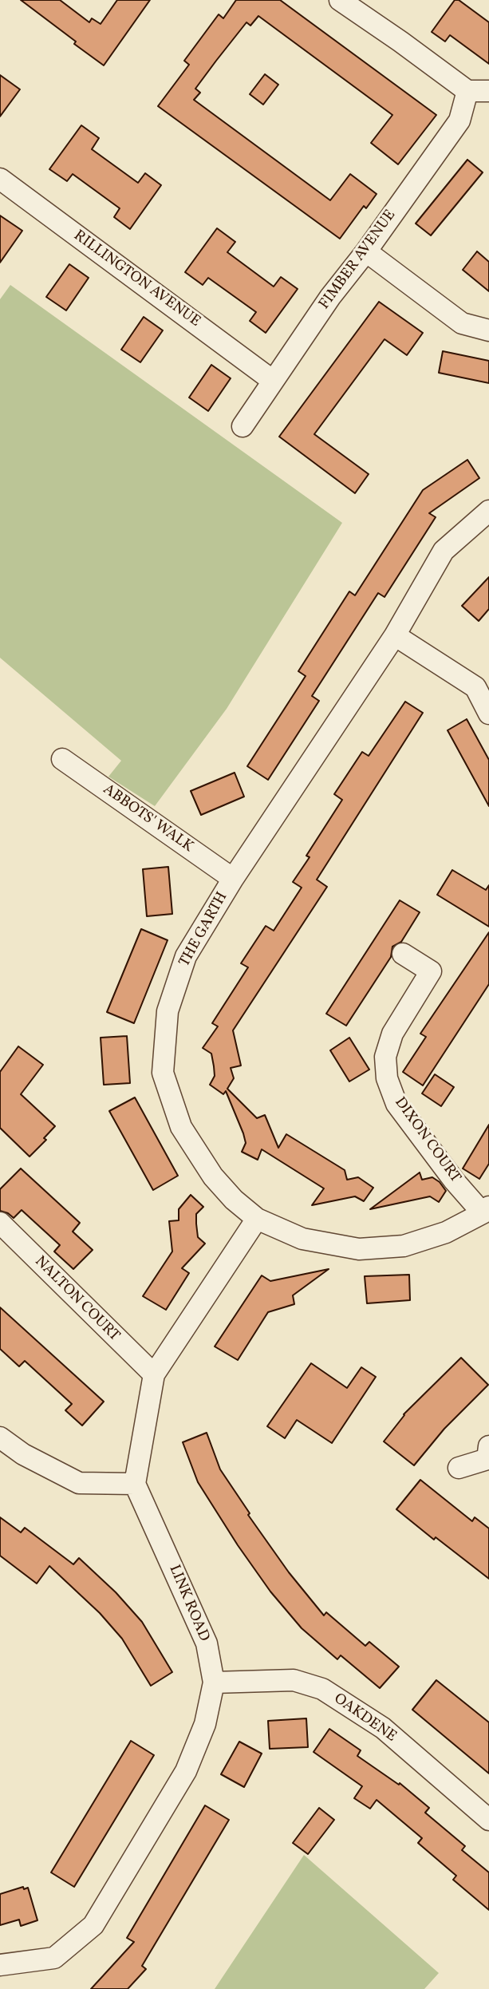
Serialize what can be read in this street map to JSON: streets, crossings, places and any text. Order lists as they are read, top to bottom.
{
  "streets": {
    "street": [
      "FIMBER AVENUE",
      "RILLINGTON AVENUE",
      "ABBOTS' WALK",
      "THE GARTH",
      "DIXON COURT",
      "NALTON COURT",
      "LINK ROAD",
      "OAKDENE"
    ]
  },
  "crossings": [
    ["FIMBER AVENUE", "RILLINGTON AVENUE"],
    ["ABBOTS' WALK", "THE GARTH"],
    ["THE GARTH", "DIXON COURT"],
    ["LINK ROAD", "OAKDENE"]
  ]
}
